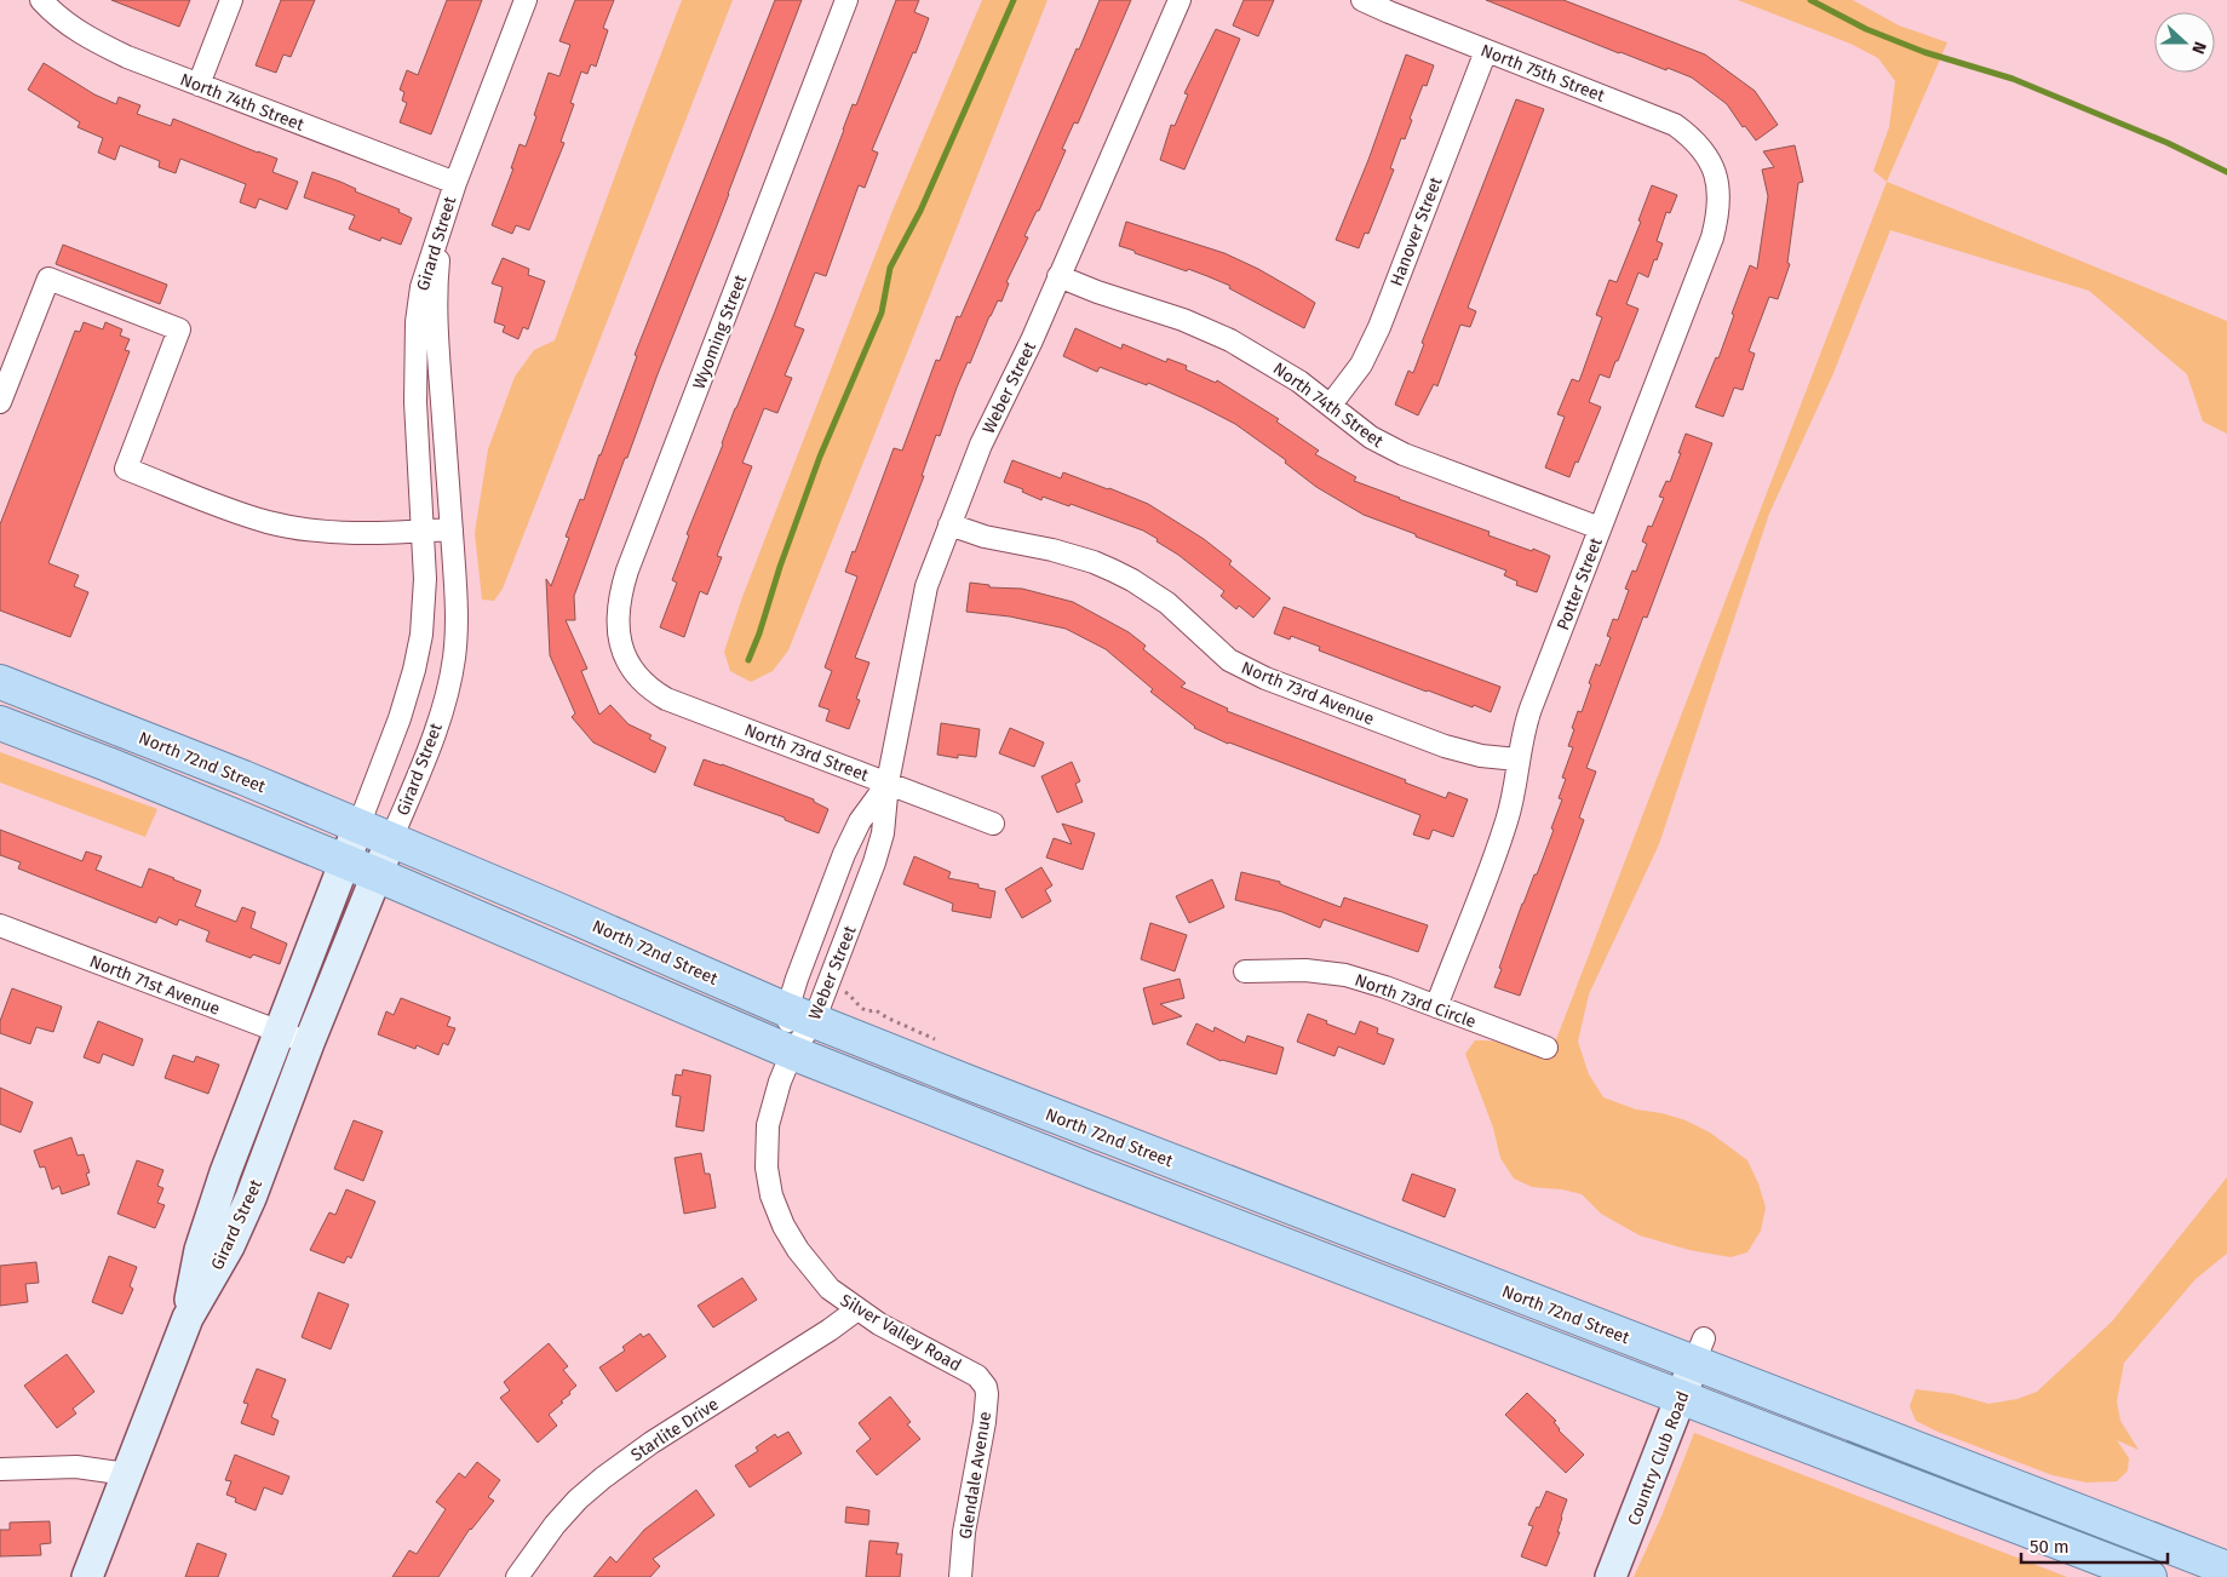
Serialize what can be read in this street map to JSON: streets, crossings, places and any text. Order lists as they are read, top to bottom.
{
  "streets": {
    "main road": ["North 72nd Street"],
    "street": [
      "North 75th Street",
      "North 74th Street",
      "Hanover Street",
      "Girard Street",
      "Wyoming Street",
      "Weber Street",
      "Potter Street",
      "North 73rd Avenue",
      "North 73rd Street",
      "North 71st Avenue",
      "North 73rd Circle",
      "Silver Valley Road",
      "Starlite Drive",
      "Country Club Road",
      "Glendale Avenue"
    ]
  },
  "crossings": [
    ["North 75th Street", "Hanover Street"],
    ["North 75th Street", "Potter Street"],
    ["North 74th Street", "Hanover Street"],
    ["North 74th Street", "Girard Street"],
    ["North 74th Street", "Weber Street"],
    ["North 74th Street", "Potter Street"],
    ["Girard Street", "North 72nd Street"],
    ["Girard Street", "North 71st Avenue"],
    ["Wyoming Street", "North 73rd Street"],
    ["Weber Street", "North 73rd Avenue"],
    ["Weber Street", "North 73rd Street"],
    ["Weber Street", "North 72nd Street"],
    ["Weber Street", "Silver Valley Road"],
    ["Potter Street", "North 73rd Avenue"],
    ["Potter Street", "North 73rd Circle"],
    ["North 72nd Street", "Silver Valley Road"],
    ["North 72nd Street", "Country Club Road"],
    ["Silver Valley Road", "Starlite Drive"],
    ["Silver Valley Road", "Glendale Avenue"]
  ],
  "scale_bar": "50 m",
  "north": "right"
}
